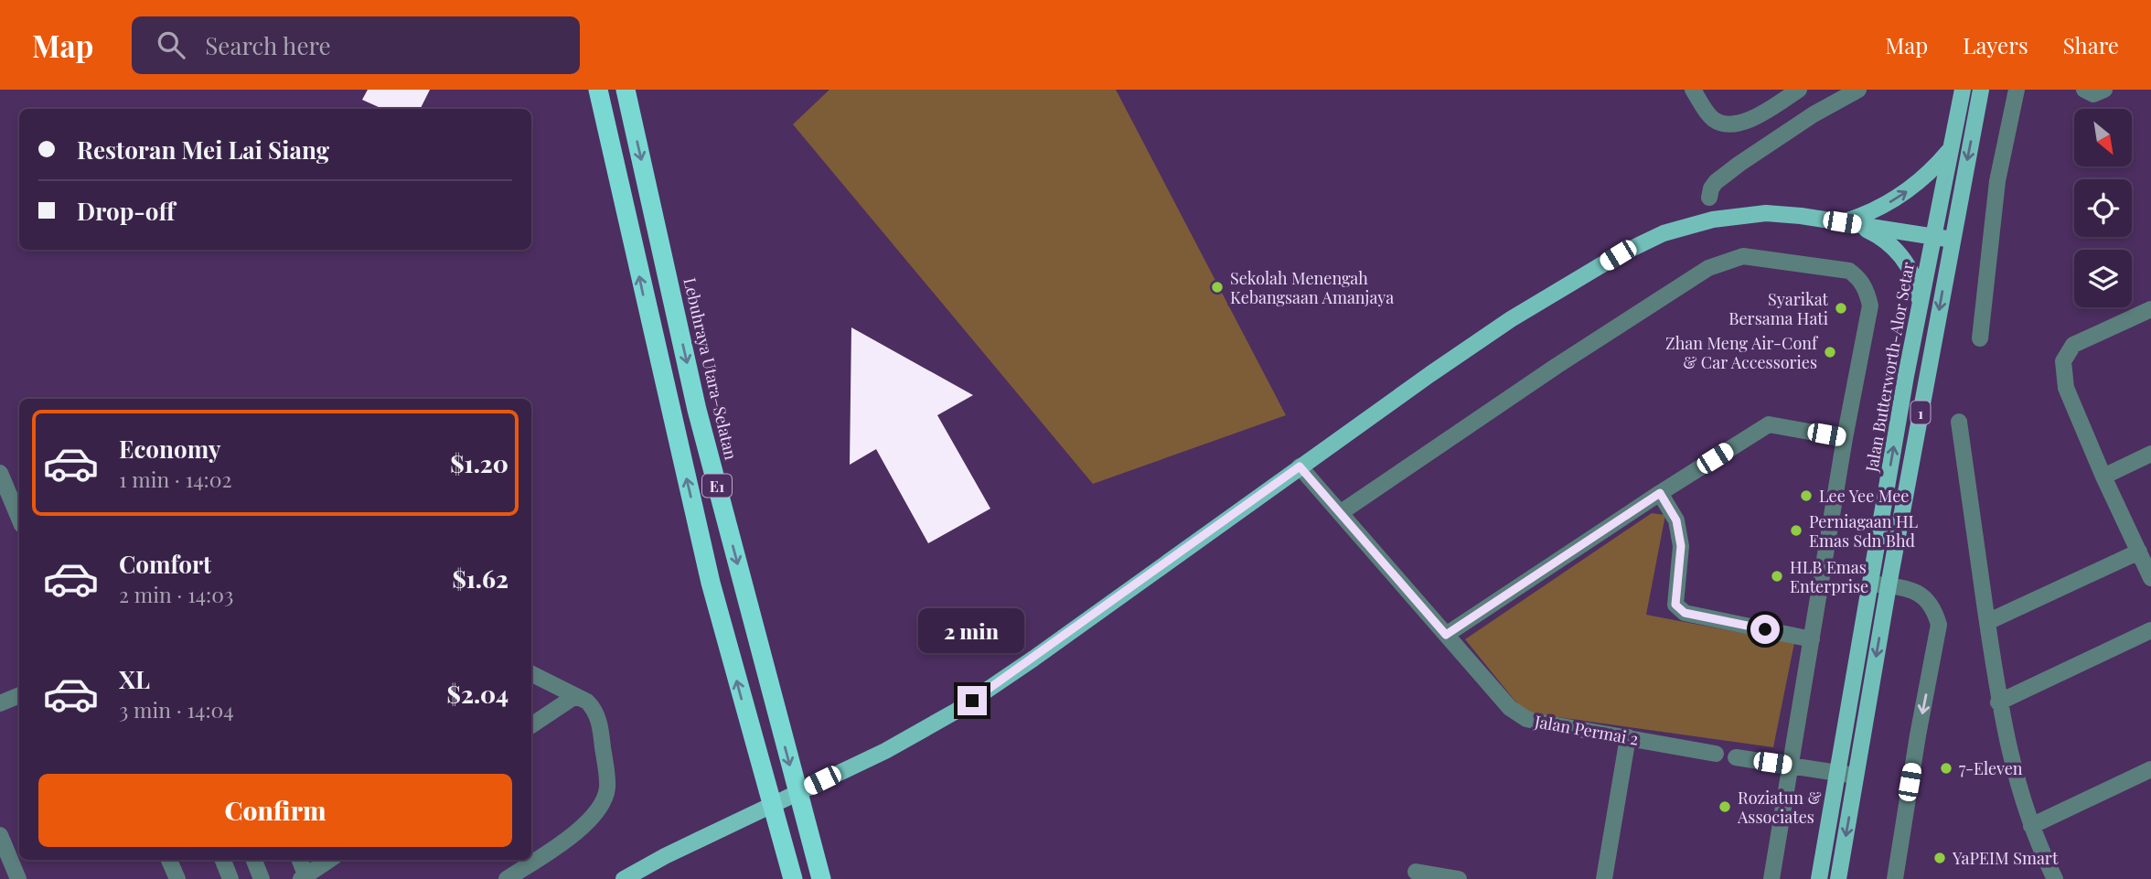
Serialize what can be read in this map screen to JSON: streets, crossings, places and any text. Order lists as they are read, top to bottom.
{
  "streets": {
    "highway": ["Lebuhraya Utara–Selatan", "E1"],
    "main road": ["Jalan Butterworth-Alor Setar", "1"],
    "street": ["Jalan Permai 2"]
  },
  "places": [
    "Sekolah Menengah Kebangsaan Amanjaya",
    "Syarikat Bersama Hati",
    "Zhan Meng Air-Conf & Car Accessories",
    "Lee Yee Mee",
    "Perniagaan HL Emas Sdn Bhd",
    "HLB Emas Enterprise",
    "7-Eleven",
    "Roziatun & Associates",
    "YaPEIM Smart"
  ],
  "north": "bottom right",
  "page": {
    "header": "Map",
    "search": "Search here",
    "nav": ["Map", "Layers", "Share"],
    "banner": ["Restoran Mei Lai Siang", "Drop-off"],
    "list": [
      {
        "name": "Economy",
        "note": "1 min · 14:02",
        "value": "$1.20"
      },
      {
        "name": "Comfort",
        "note": "2 min · 14:03",
        "value": "$1.62"
      },
      {
        "name": "XL",
        "note": "3 min · 14:04",
        "value": "$2.04"
      }
    ],
    "bubble": "2 min",
    "buttons": "Confirm"
  }
}
